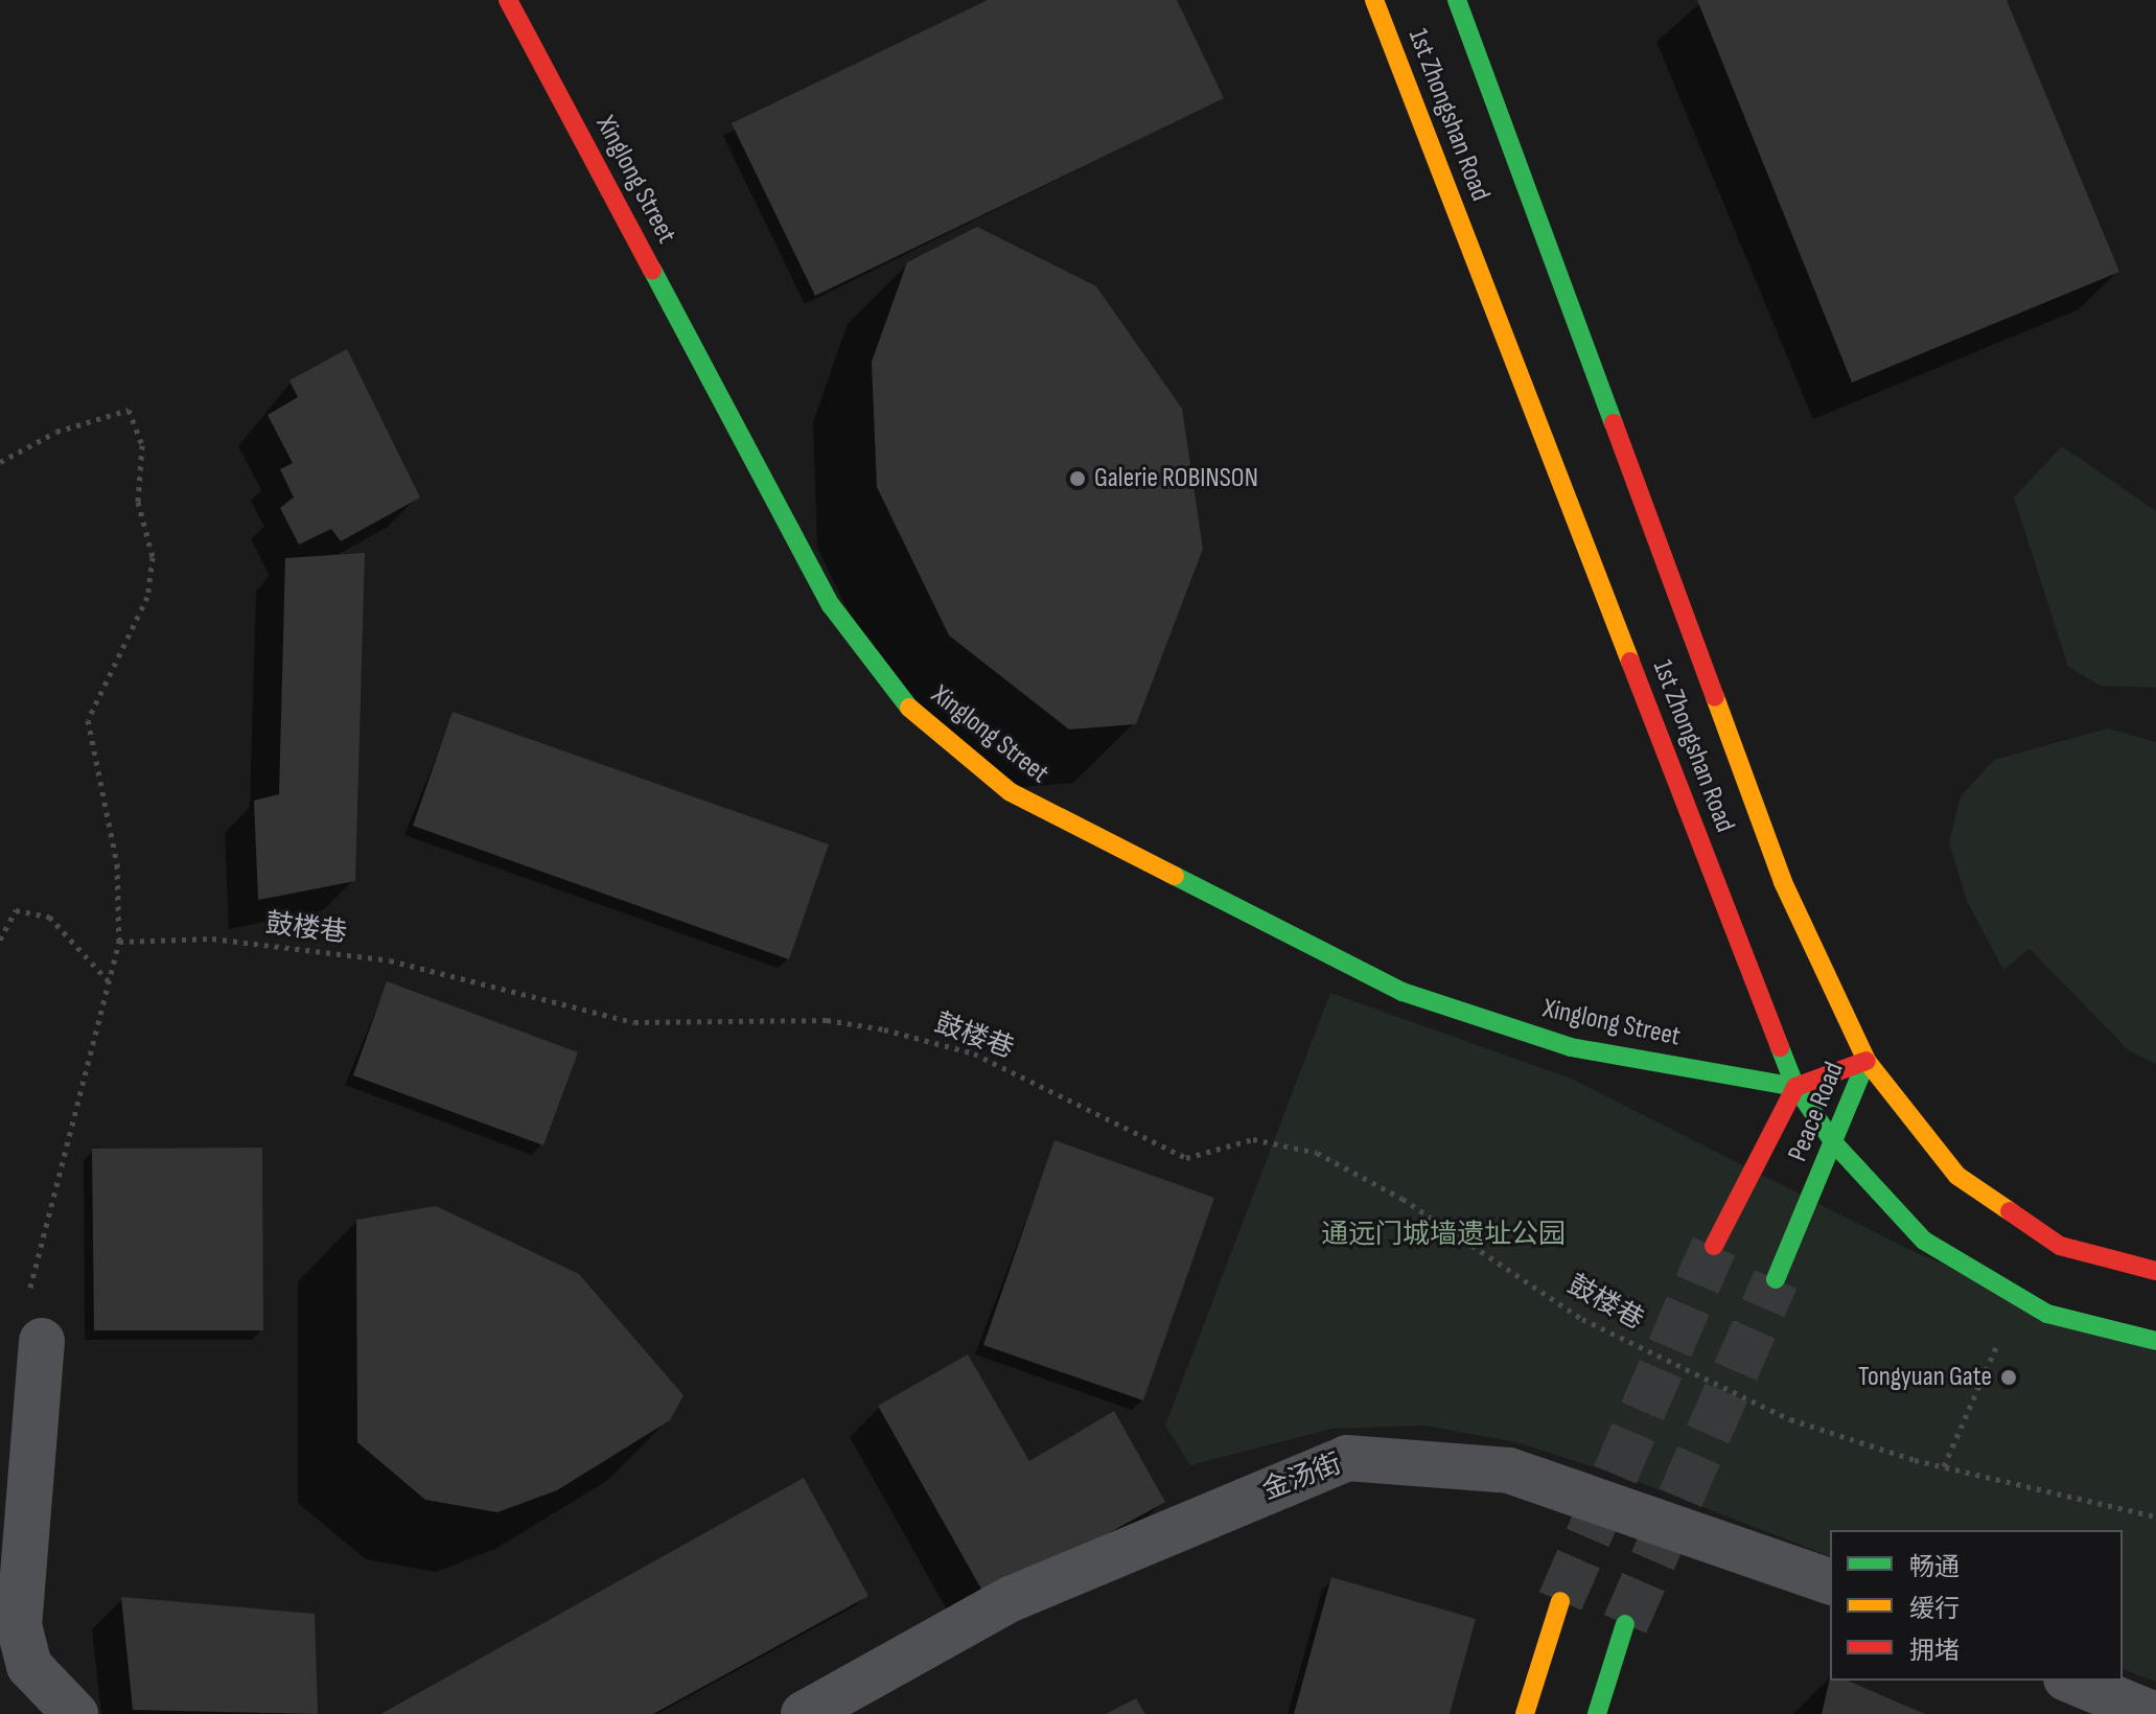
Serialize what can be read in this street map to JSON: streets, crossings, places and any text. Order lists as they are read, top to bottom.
{
  "streets": {
    "main road": ["1st Zhongshan Road", "Xinglong Street", "Peace Road"],
    "street": ["金汤街"],
    "path": ["鼓楼巷"]
  },
  "crossings": [
    ["1st Zhongshan Road", "Xinglong Street"],
    ["1st Zhongshan Road", "Peace Road"],
    ["Xinglong Street", "Peace Road"]
  ],
  "parks": ["通远门城墙遗址公园"],
  "places": ["Galerie ROBINSON", "Tongyuan Gate"],
  "legend": ["畅通", "缓行", "拥堵"]
}
